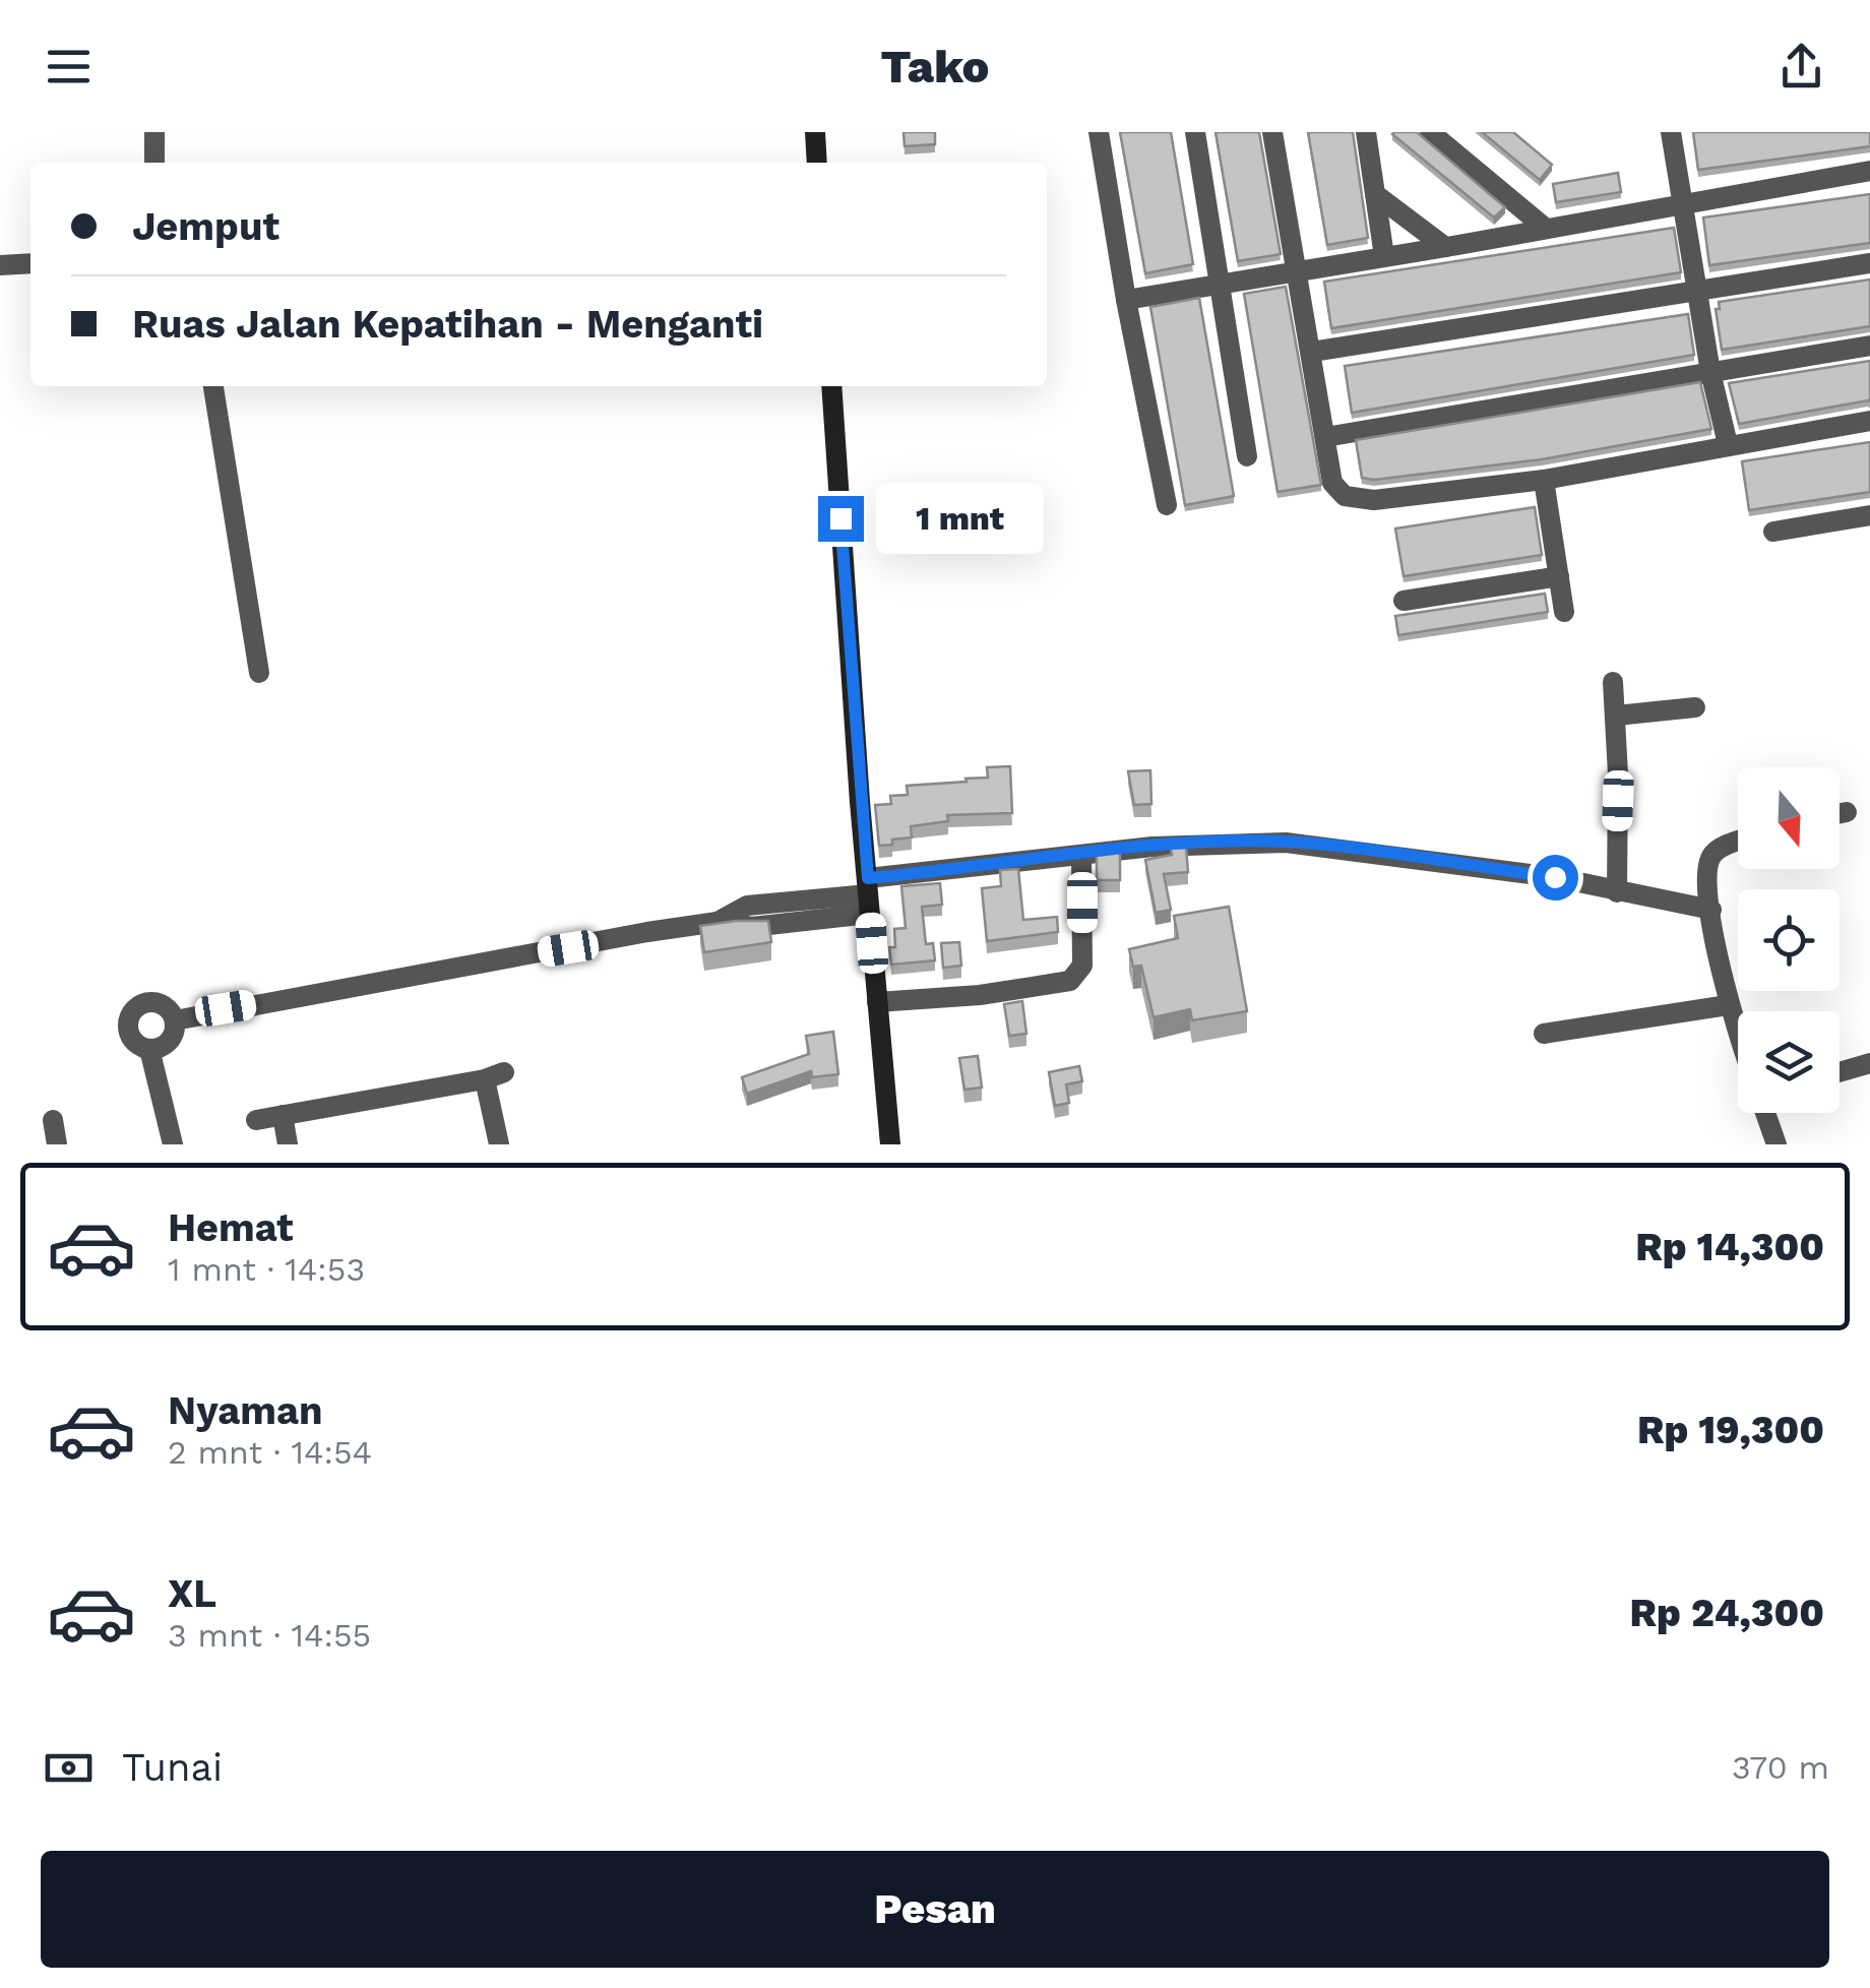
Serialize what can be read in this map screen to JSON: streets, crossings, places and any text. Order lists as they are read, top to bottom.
{
  "north": "bottom",
  "page": {
    "header": "Tako",
    "banner": ["Jemput", "Ruas Jalan Kepatihan - Menganti"],
    "bubble": "1 mnt",
    "list": [
      {
        "name": "Hemat",
        "note": "1 mnt · 14:53",
        "value": "Rp 14,300"
      },
      {
        "name": "Nyaman",
        "note": "2 mnt · 14:54",
        "value": "Rp 19,300"
      },
      {
        "name": "XL",
        "note": "3 mnt · 14:55",
        "value": "Rp 24,300"
      }
    ],
    "pay": ["Tunai", "370 m"],
    "buttons": "Pesan"
  }
}
